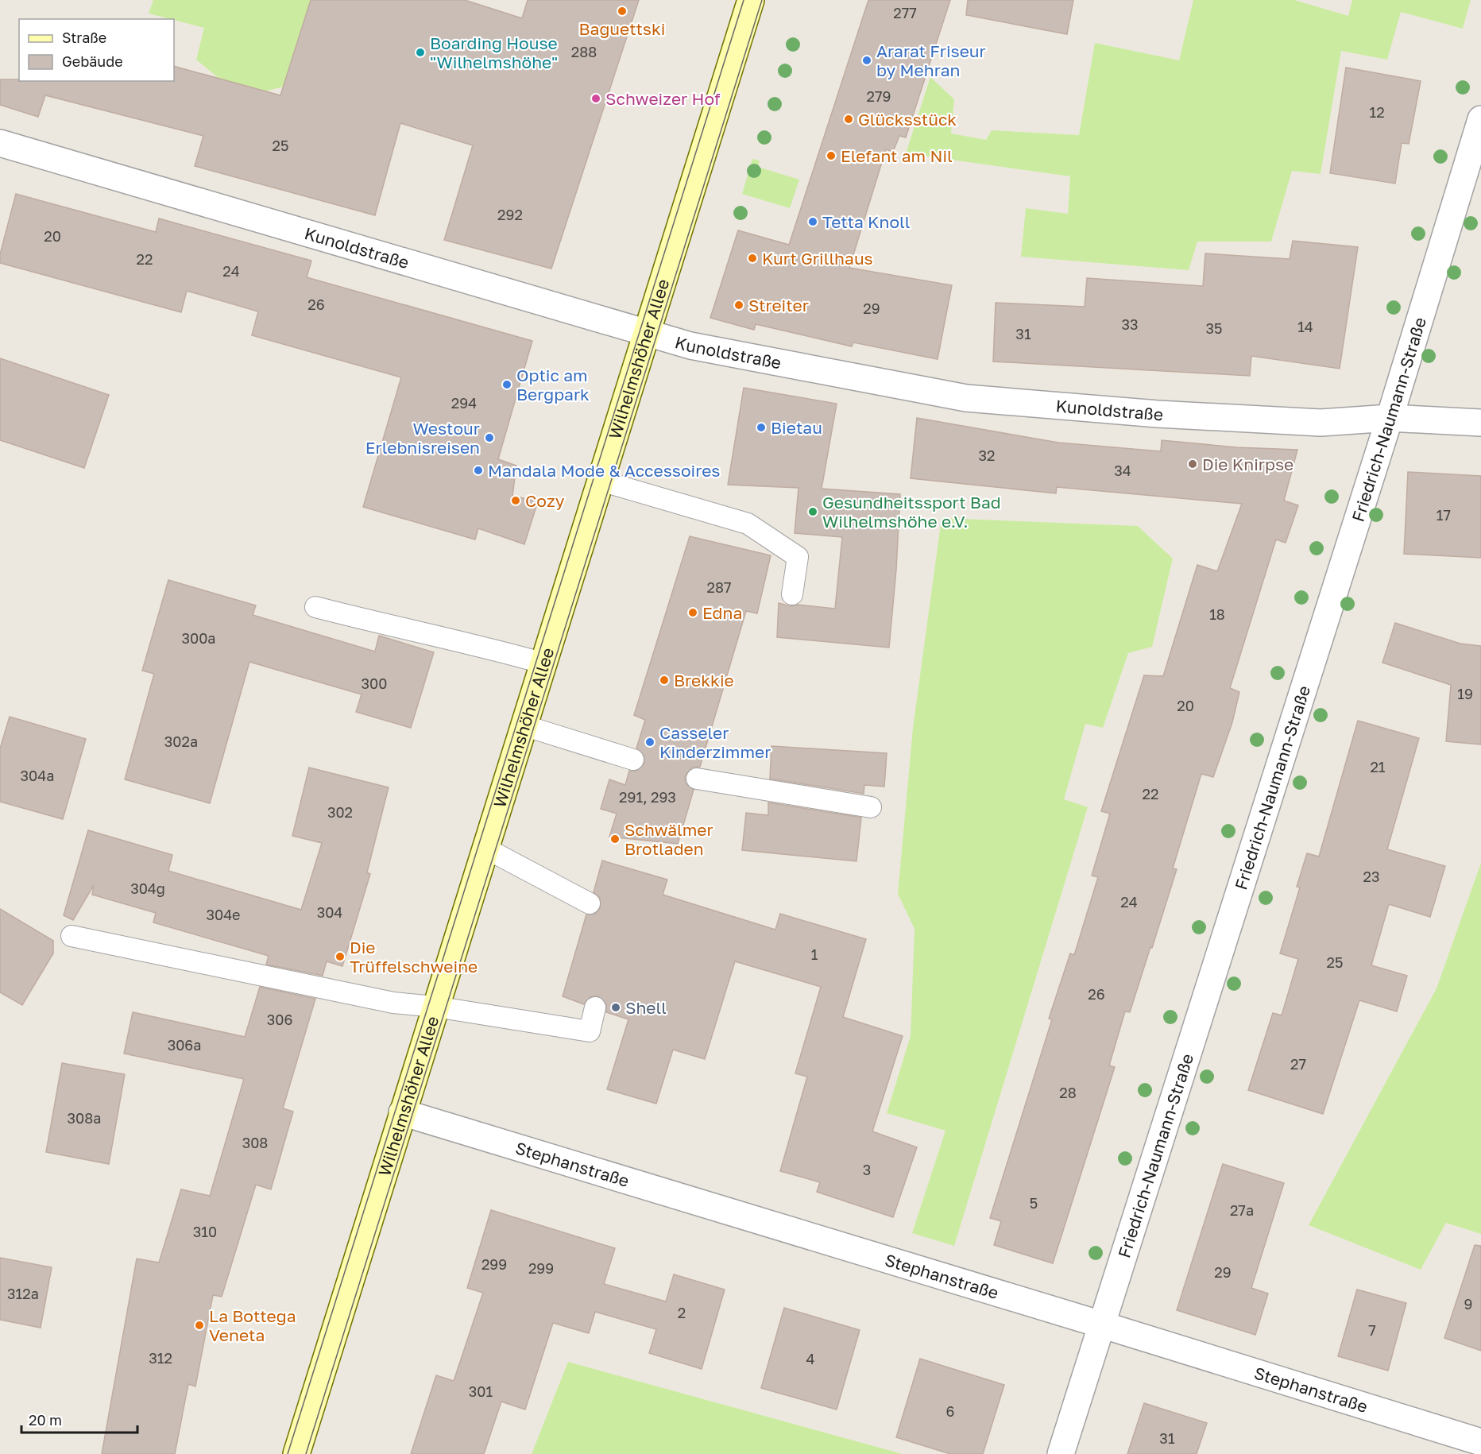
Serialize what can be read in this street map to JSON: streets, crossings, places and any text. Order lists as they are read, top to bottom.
{
  "streets": {
    "main road": ["Wilhelmshöher Allee"],
    "street": ["Kunoldstraße", "Friedrich-Naumann-Straße", "Stephanstraße"]
  },
  "crossings": [
    ["Kunoldstraße", "Wilhelmshöher Allee"],
    ["Kunoldstraße", "Friedrich-Naumann-Straße"],
    ["Wilhelmshöher Allee", "Stephanstraße"],
    ["Friedrich-Naumann-Straße", "Stephanstraße"]
  ],
  "places": [
    "Baguettski",
    "Boarding House \"Wilhelmshöhe\"",
    "Ararat Friseur by Mehran",
    "Schweizer Hof",
    "Glücksstück",
    "Elefant am Nil",
    "Tetta Knoll",
    "Kurt Grillhaus",
    "Streiter",
    "Optic am Bergpark",
    "Bietau",
    "Westour Erlebnisreisen",
    "Die Knirpse",
    "Mandala Mode & Accessoires",
    "Cozy",
    "Gesundheitssport Bad Wilhelmshöhe e.V.",
    "Edna",
    "Brekkie",
    "Casseler Kinderzimmer",
    "Schwälmer Brotladen",
    "Die Trüffelschweine",
    "Shell",
    "La Bottega Veneta"
  ],
  "house_numbers": [
    "277",
    "288",
    "279",
    "12",
    "25",
    "292",
    "20",
    "22",
    "24",
    "26",
    "29",
    "33",
    "14",
    "35",
    "31",
    "294",
    "32",
    "34",
    "17",
    "287",
    "18",
    "300a",
    "300",
    "19",
    "20",
    "302a",
    "21",
    "304a",
    "22",
    "291, 293",
    "302",
    "23",
    "304g",
    "24",
    "304",
    "304e",
    "1",
    "25",
    "26",
    "306",
    "306a",
    "27",
    "28",
    "308a",
    "308",
    "3",
    "5",
    "27a",
    "310",
    "299",
    "299",
    "29",
    "312a",
    "9",
    "2",
    "7",
    "312",
    "4",
    "301",
    "6",
    "31"
  ],
  "legend": ["Straße", "Gebäude"],
  "scale_bar": "20 m"
}
